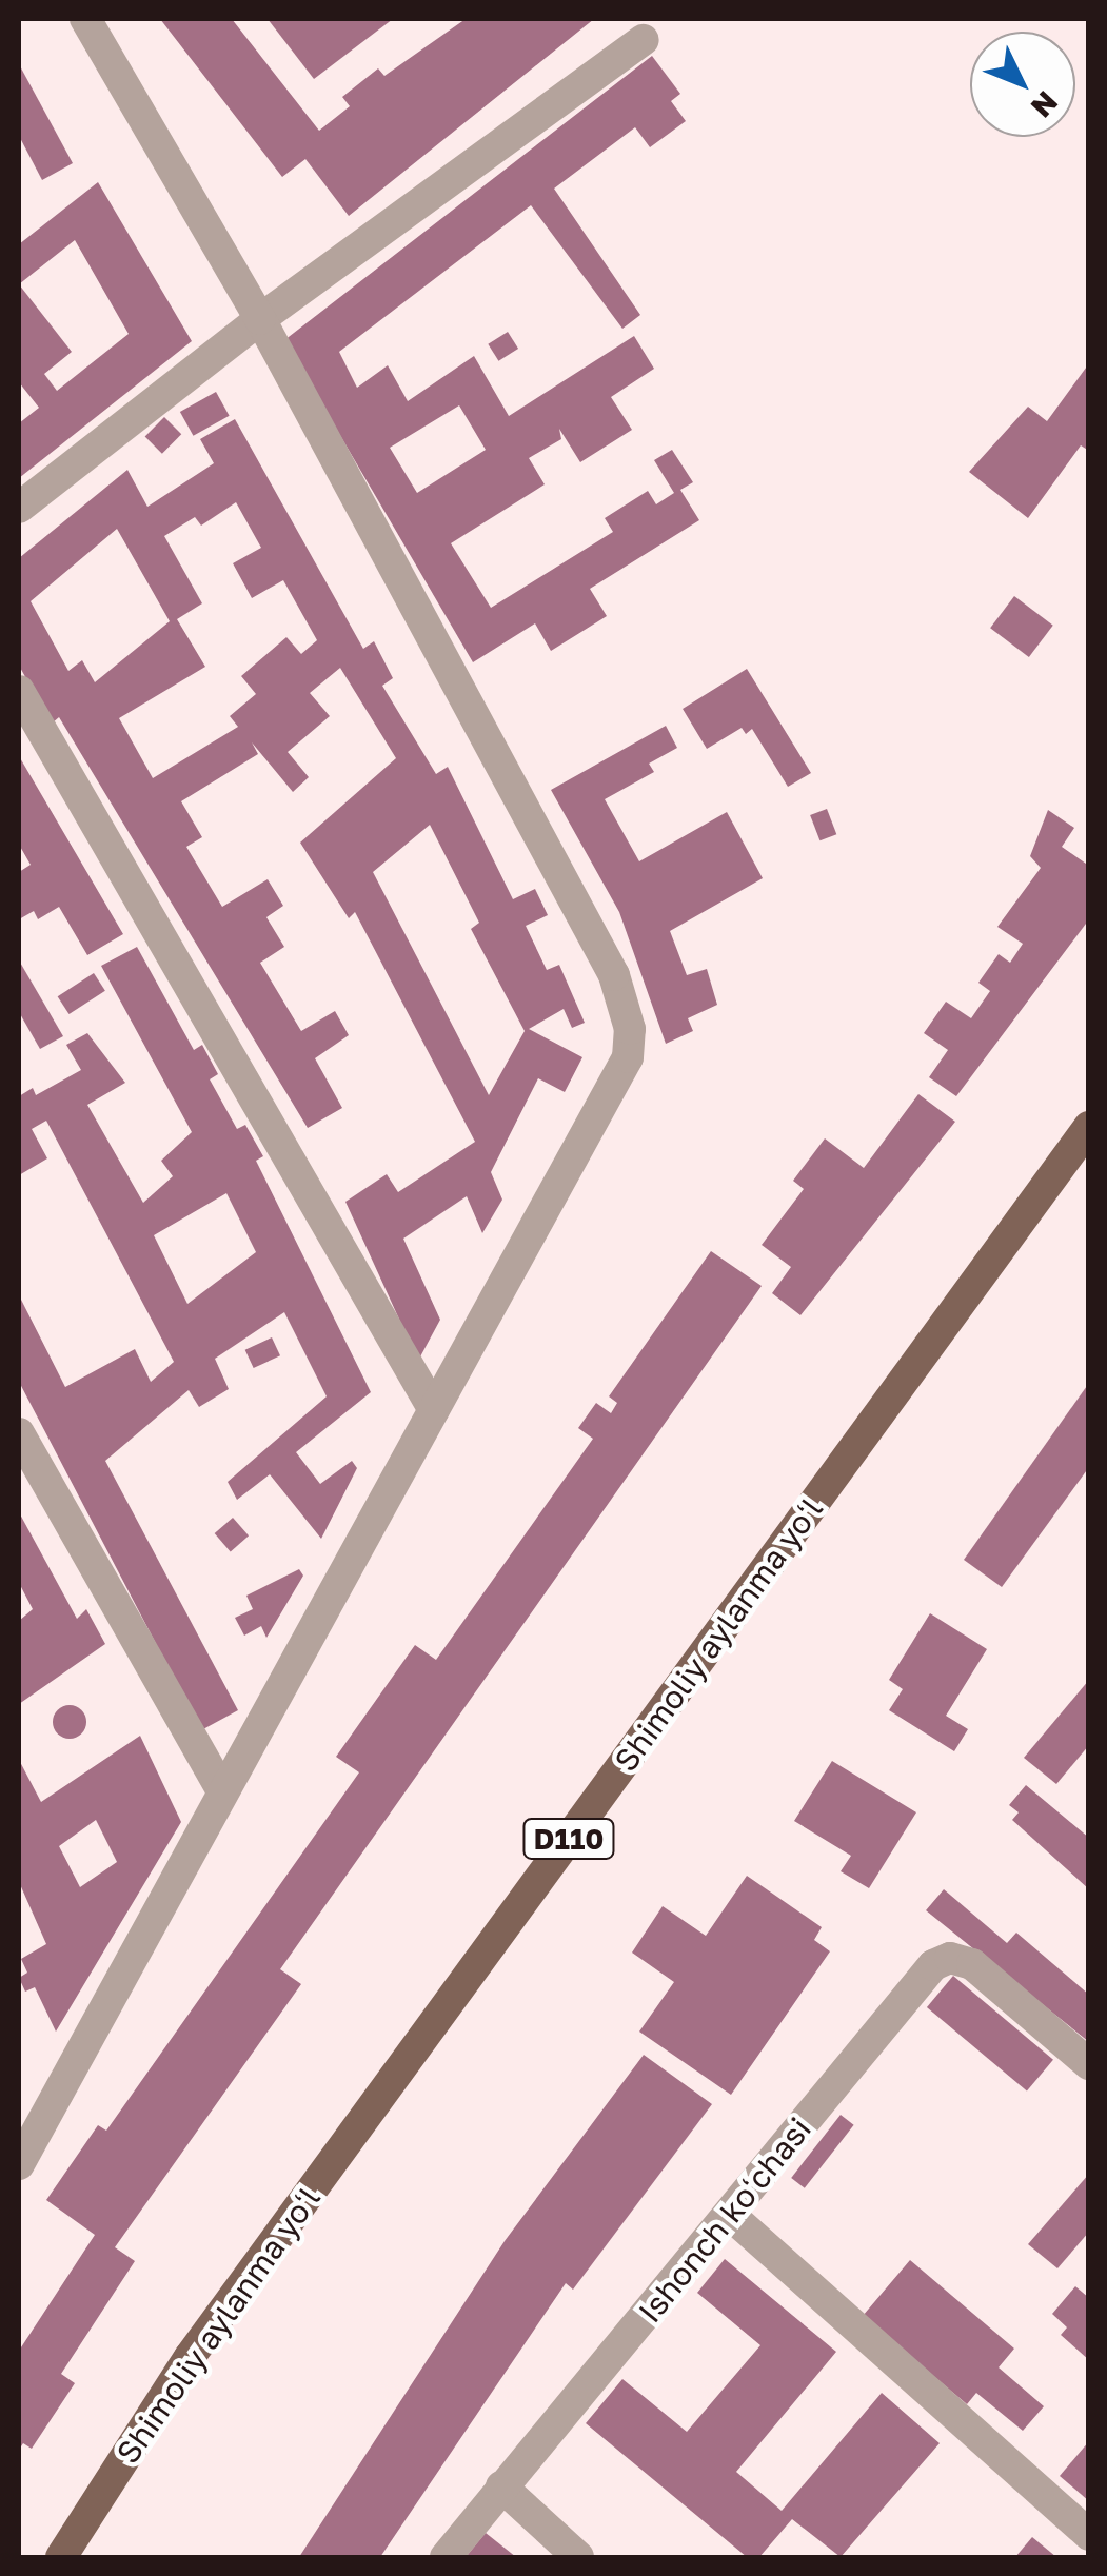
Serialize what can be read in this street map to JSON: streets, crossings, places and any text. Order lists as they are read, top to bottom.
{
  "streets": {
    "main road": ["Shimoliy aylanma yoʻl", "D110"],
    "street": ["Ishonch koʻchasi"]
  },
  "north": "bottom right"
}
